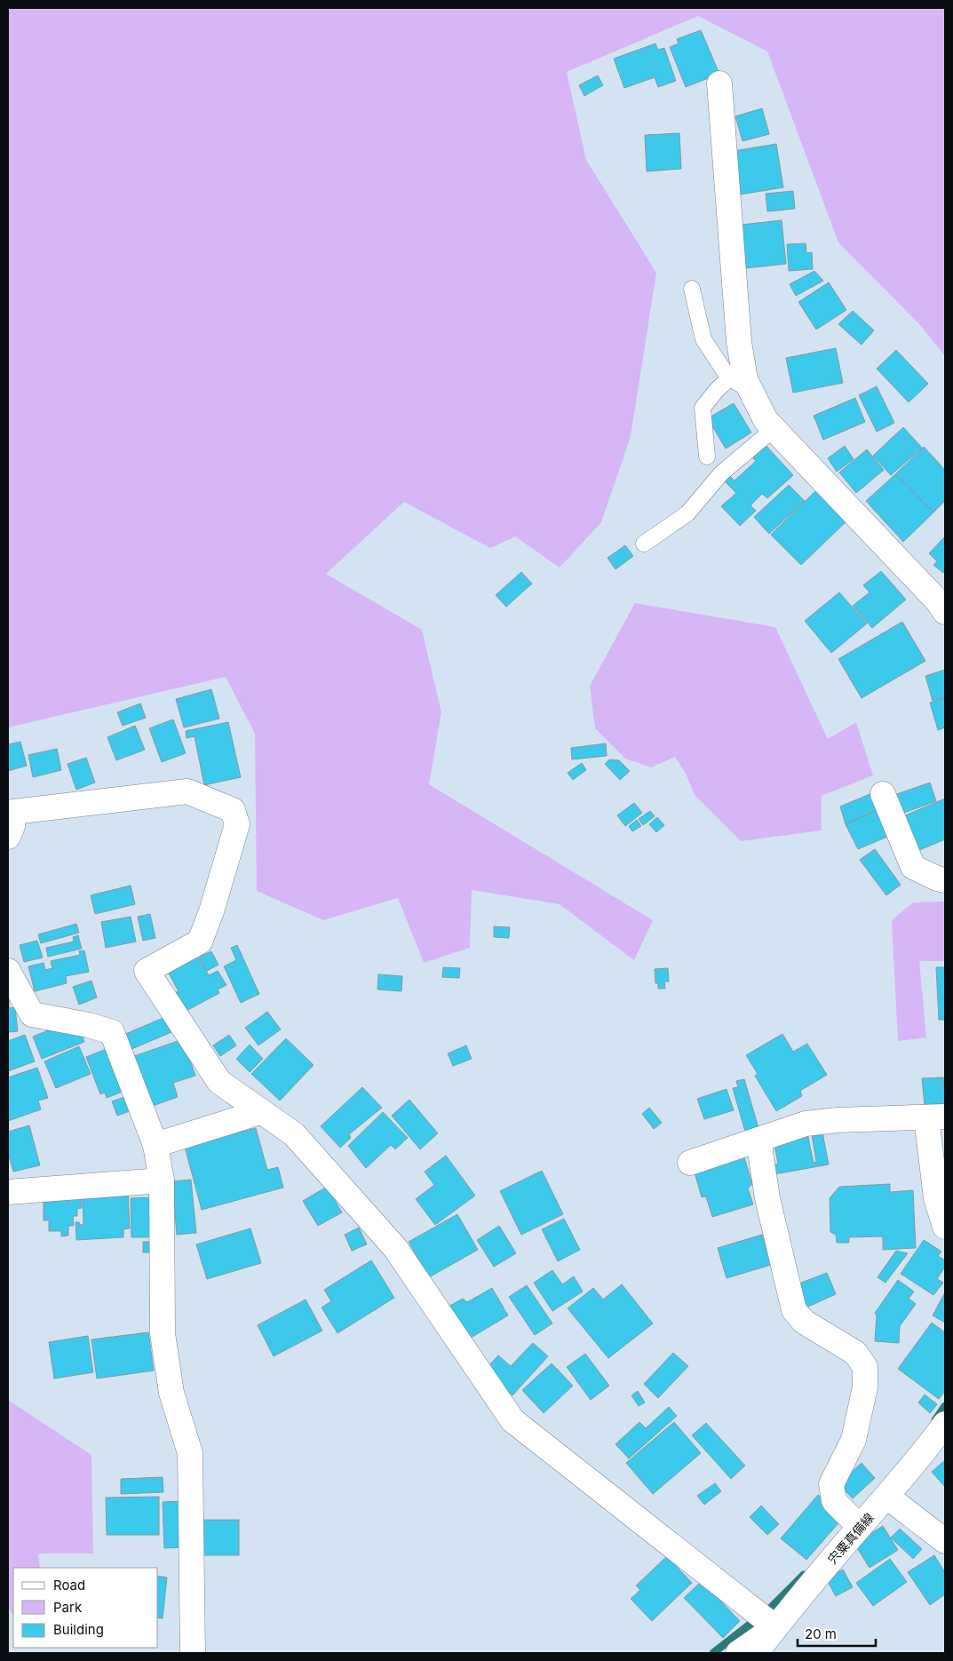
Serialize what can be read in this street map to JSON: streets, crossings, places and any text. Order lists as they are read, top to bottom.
{
  "streets": {
    "street": ["宍粟真備線"]
  },
  "legend": ["Road", "Park", "Building"],
  "scale_bar": "20 m"
}
